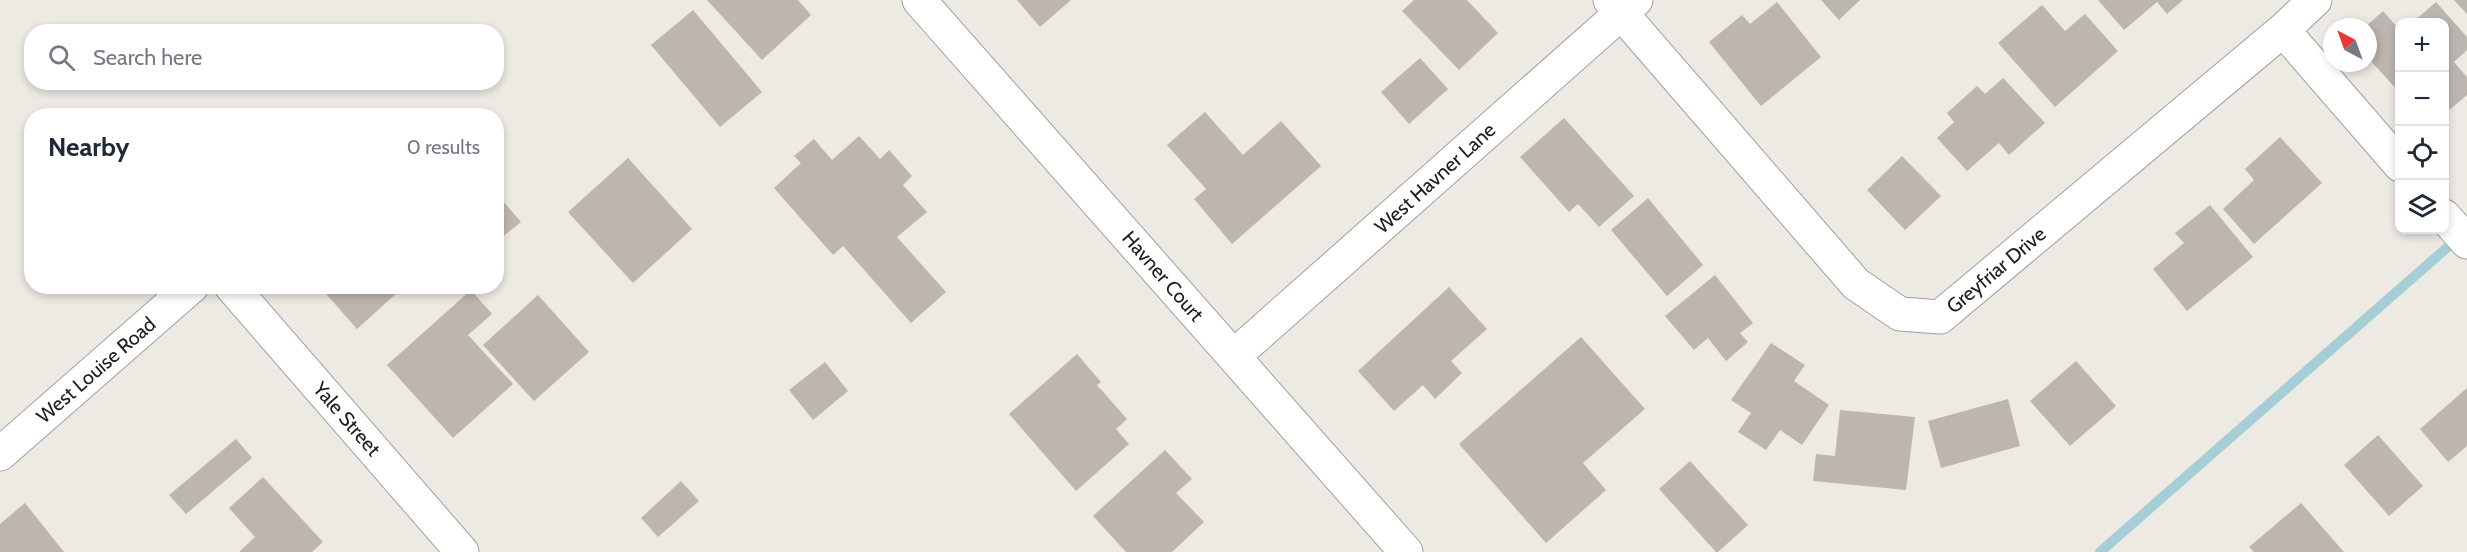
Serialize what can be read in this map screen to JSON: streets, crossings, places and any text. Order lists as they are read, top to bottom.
{
  "streets": {
    "street": [
      "West Havner Lane",
      "Greyfriar Drive",
      "Havner Court",
      "West Louise Road",
      "Yale Street"
    ]
  },
  "crossings": [
    ["West Havner Lane", "Greyfriar Drive"],
    ["West Havner Lane", "Havner Court"]
  ],
  "north": "top left",
  "page": {
    "map_buttons": ["+", "−"],
    "search": "Search here",
    "heading": ["Nearby", "0 results"]
  }
}
